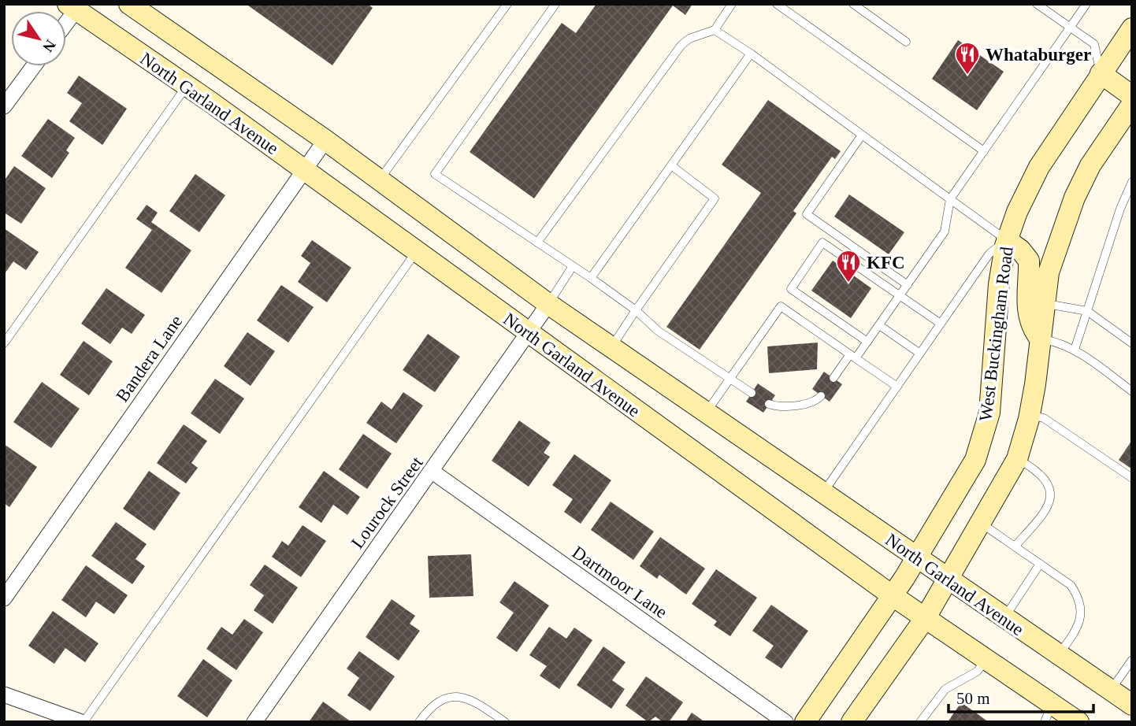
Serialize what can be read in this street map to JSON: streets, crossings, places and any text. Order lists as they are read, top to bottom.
{
  "streets": {
    "main road": ["North Garland Avenue", "West Buckingham Road"],
    "street": ["Bandera Lane", "Lourock Street", "Dartmoor Lane"]
  },
  "crossings": [
    ["North Garland Avenue", "West Buckingham Road"],
    ["North Garland Avenue", "Bandera Lane"],
    ["North Garland Avenue", "Lourock Street"],
    ["Lourock Street", "Dartmoor Lane"]
  ],
  "places": {
    "restaurant": ["Whataburger", "KFC"]
  },
  "scale_bar": "50 m",
  "north": "bottom right"
}
